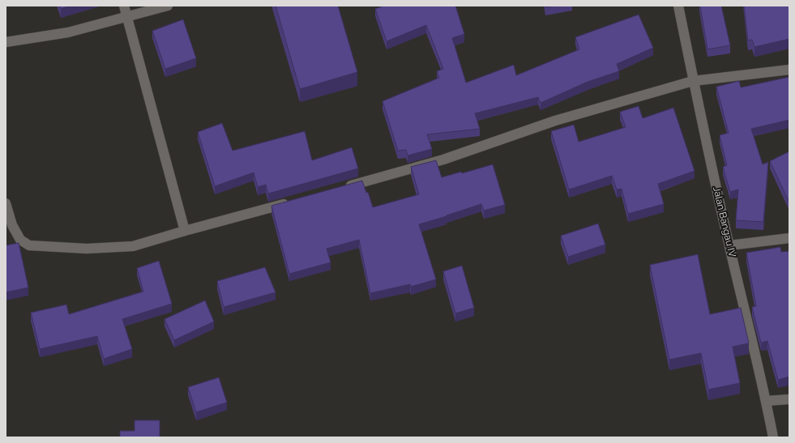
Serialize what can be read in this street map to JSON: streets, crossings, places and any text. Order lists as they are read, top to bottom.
{
  "streets": {
    "street": ["Jalan Bangau IV"]
  }
}
